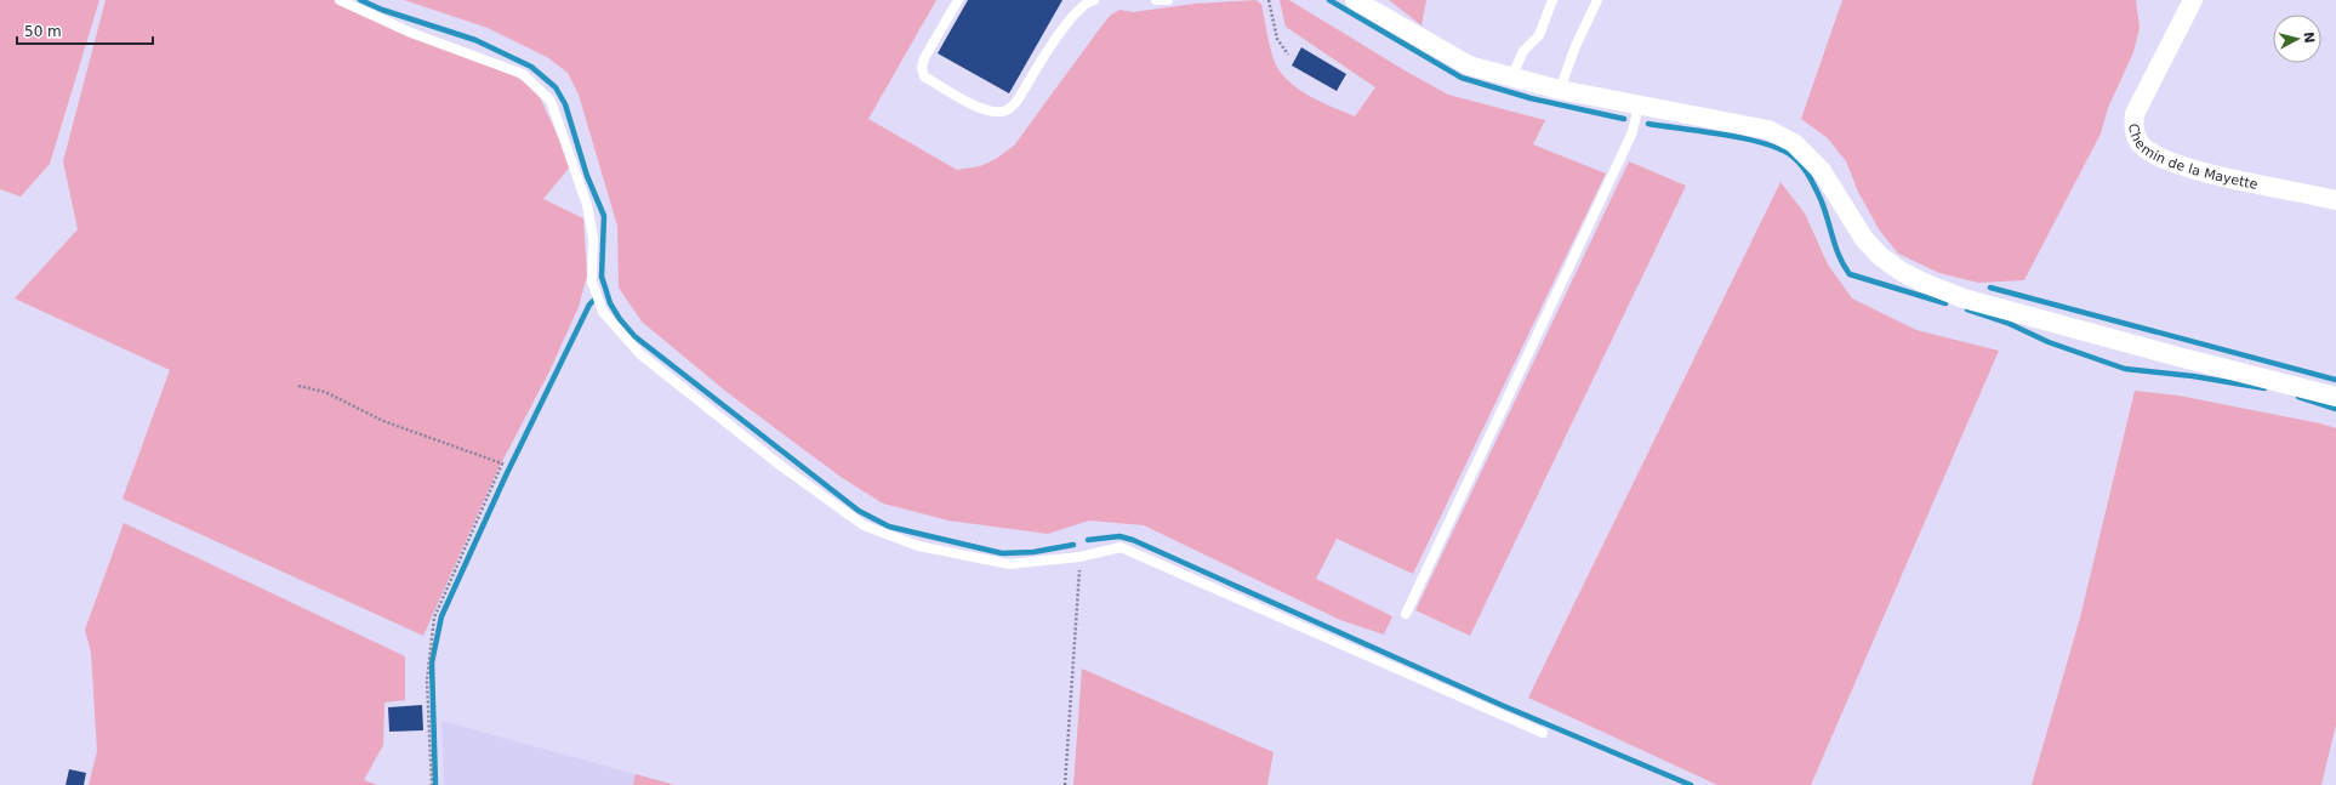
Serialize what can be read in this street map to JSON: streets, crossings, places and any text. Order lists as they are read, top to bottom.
{
  "streets": {
    "street": ["Chemin de la Mayette"]
  },
  "scale_bar": "50 m",
  "north": "right"
}
